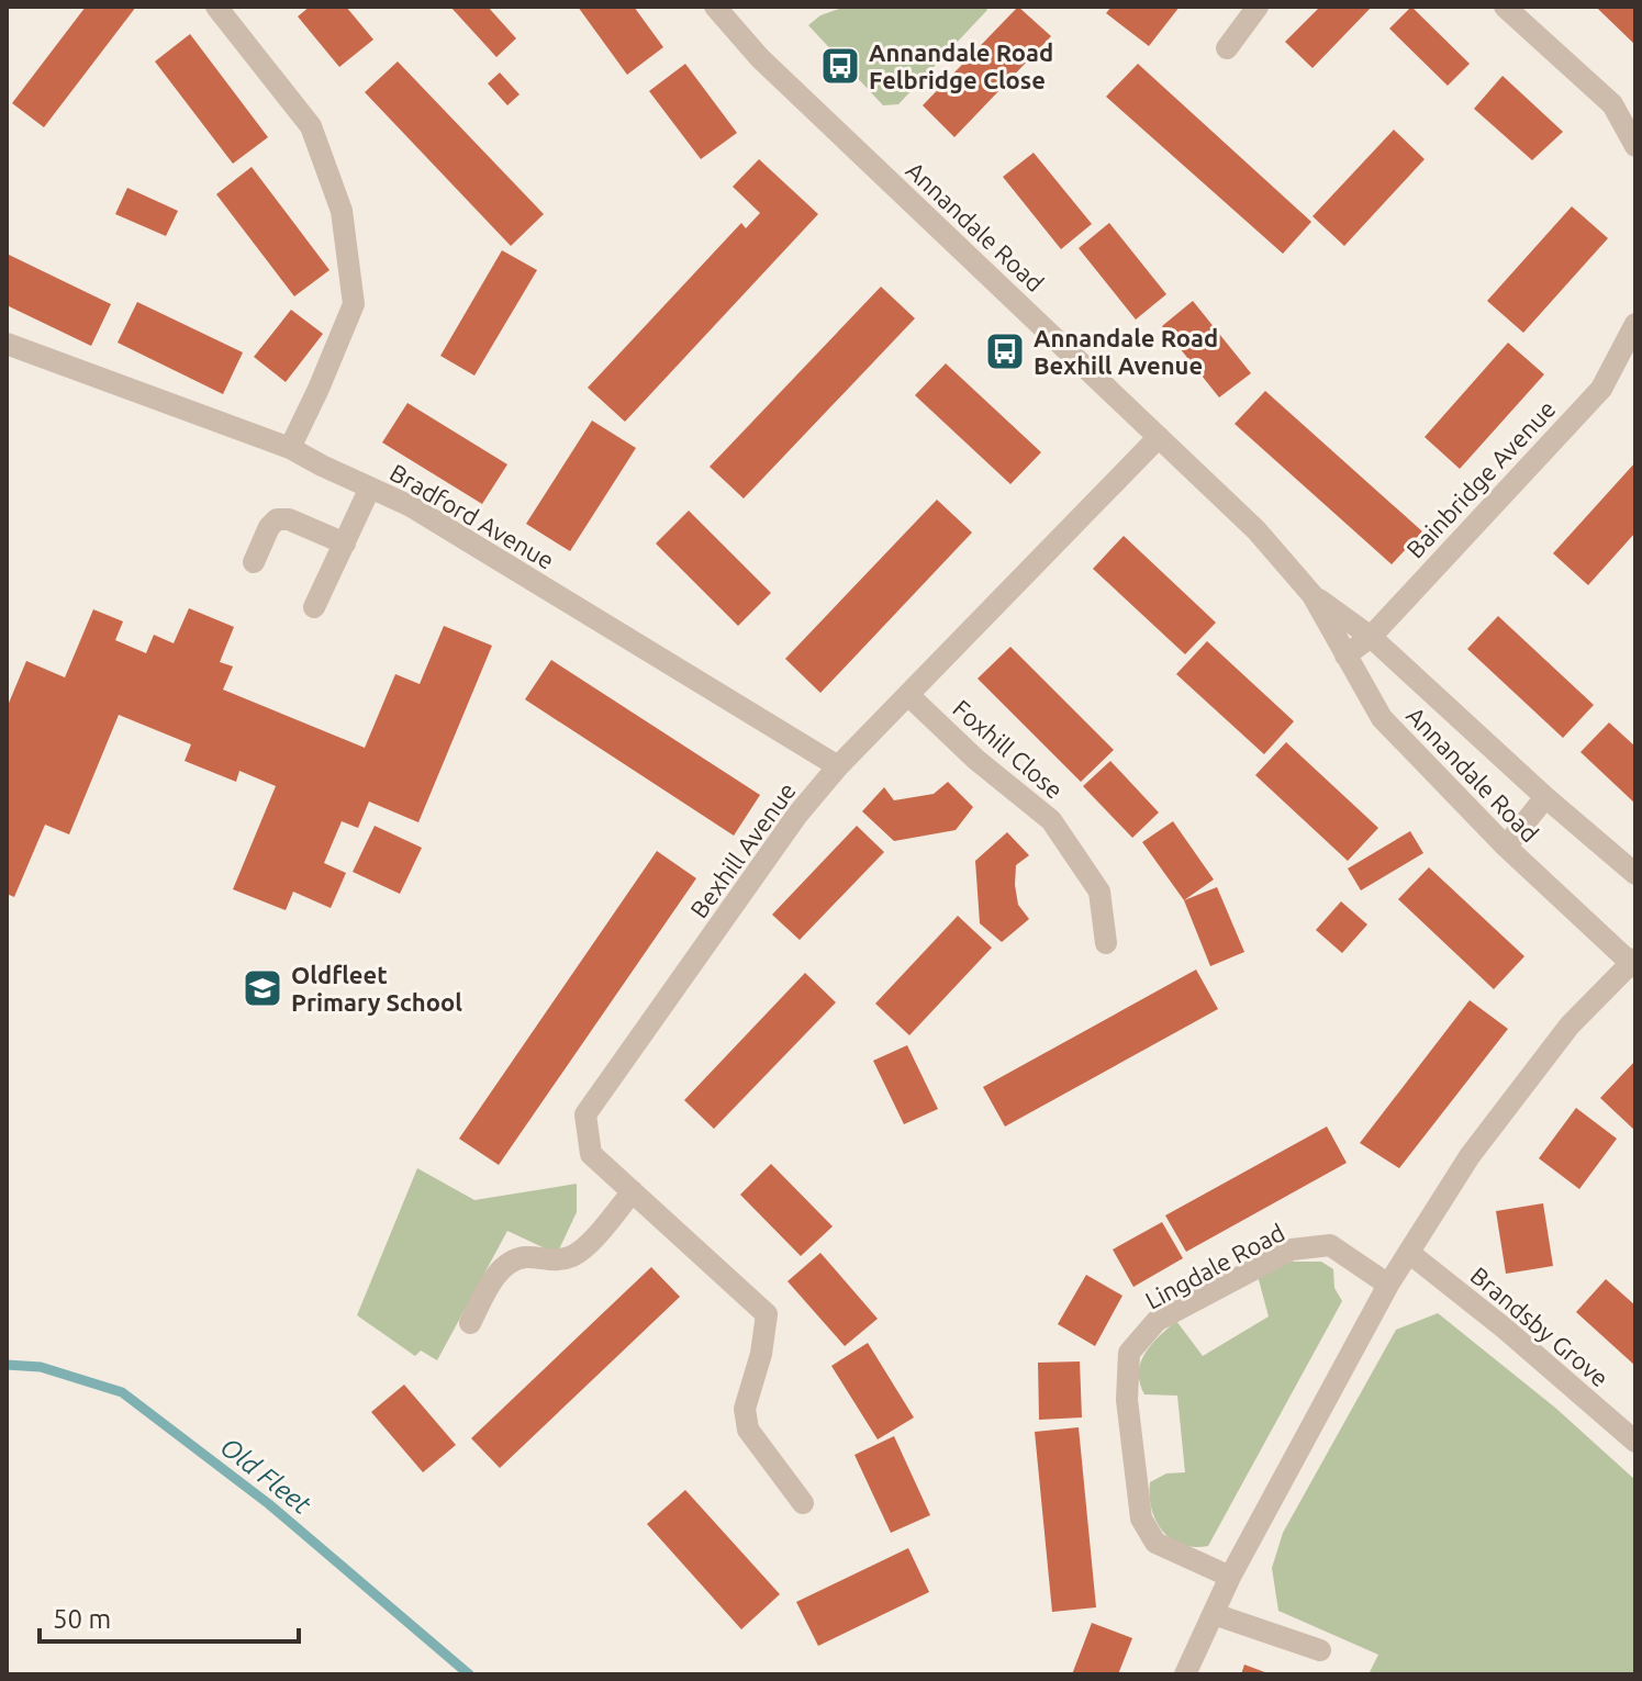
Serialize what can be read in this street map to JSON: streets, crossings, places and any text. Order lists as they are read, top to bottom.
{
  "streets": {
    "street": [
      "Annandale Road",
      "Bainbridge Avenue",
      "Bradford Avenue",
      "Foxhill Close",
      "Bexhill Avenue",
      "Lingdale Road",
      "Brandsby Grove"
    ]
  },
  "crossings": [
    ["Annandale Road", "Bainbridge Avenue"],
    ["Annandale Road", "Bexhill Avenue"],
    ["Bradford Avenue", "Bexhill Avenue"],
    ["Foxhill Close", "Bexhill Avenue"]
  ],
  "water": ["Old Fleet"],
  "places": {
    "bus stop": ["Annandale Road Felbridge Close", "Annandale Road Bexhill Avenue"],
    "school or university": ["Oldfleet Primary School"]
  },
  "scale_bar": "50 m"
}
